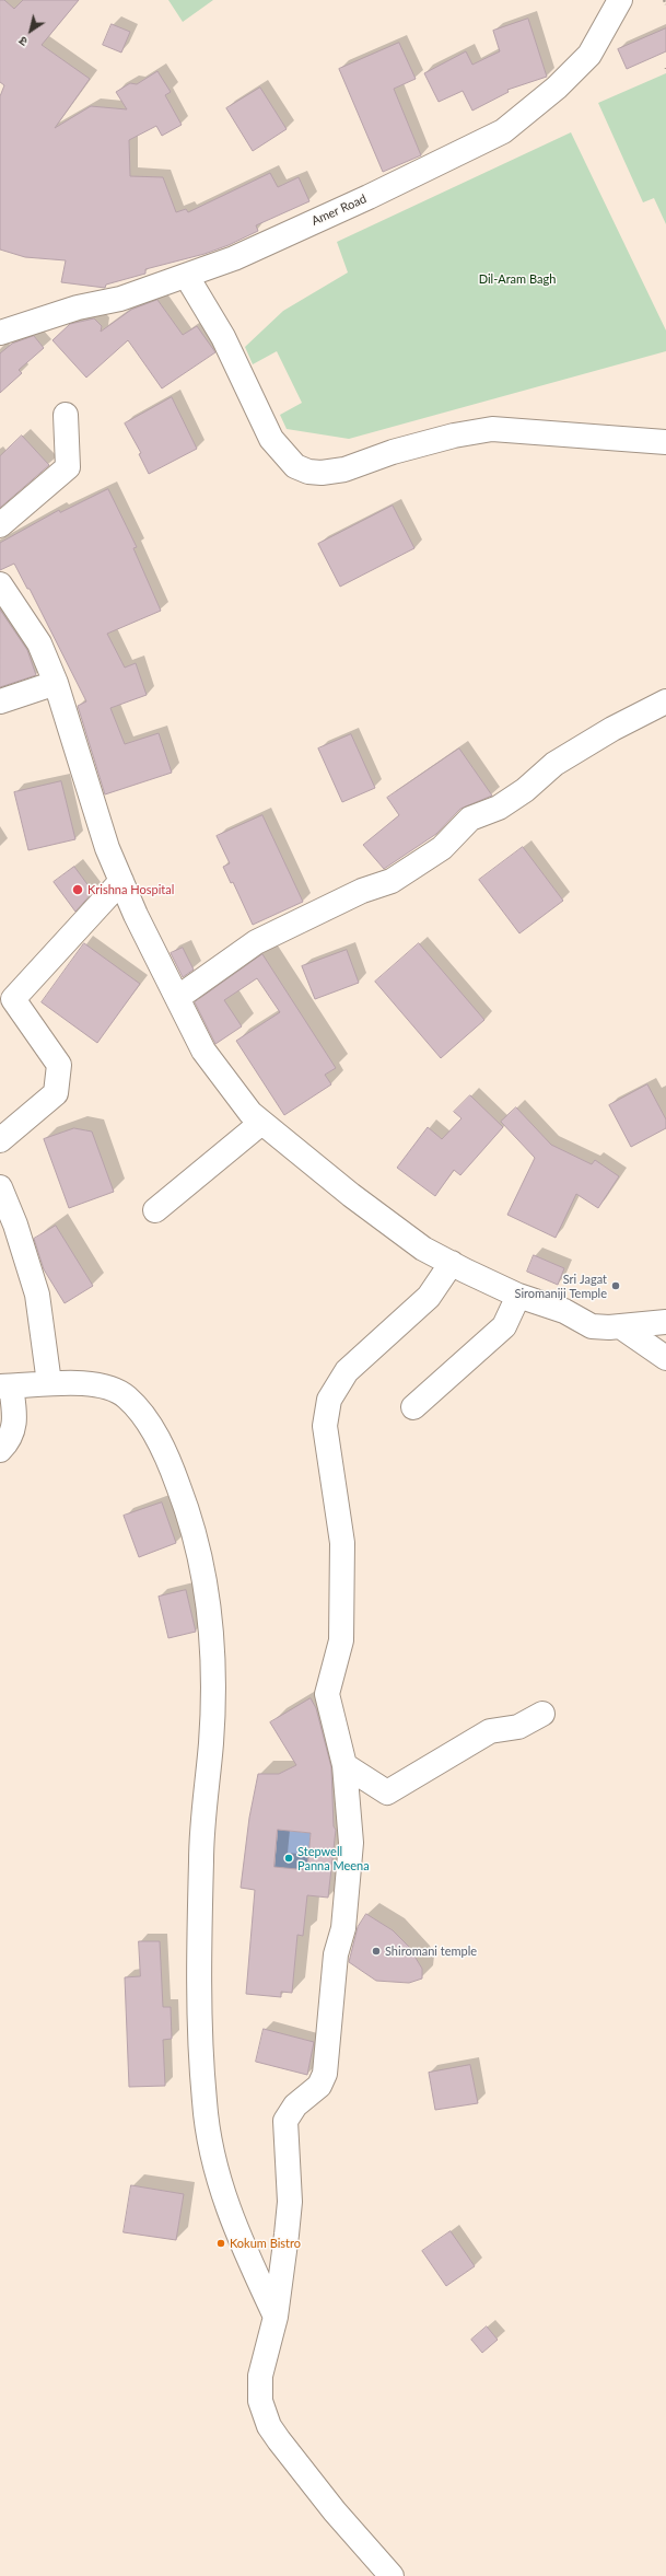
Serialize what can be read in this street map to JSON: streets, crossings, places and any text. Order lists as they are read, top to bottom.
{
  "streets": {
    "street": ["Amer Road"]
  },
  "parks": ["Dil-Aram Bagh"],
  "places": [
    "Krishna Hospital",
    "Sri Jagat Siromaniji Temple",
    "Stepwell Panna Meena",
    "Shiromani temple",
    "Kokum Bistro"
  ],
  "north": "bottom left"
}
